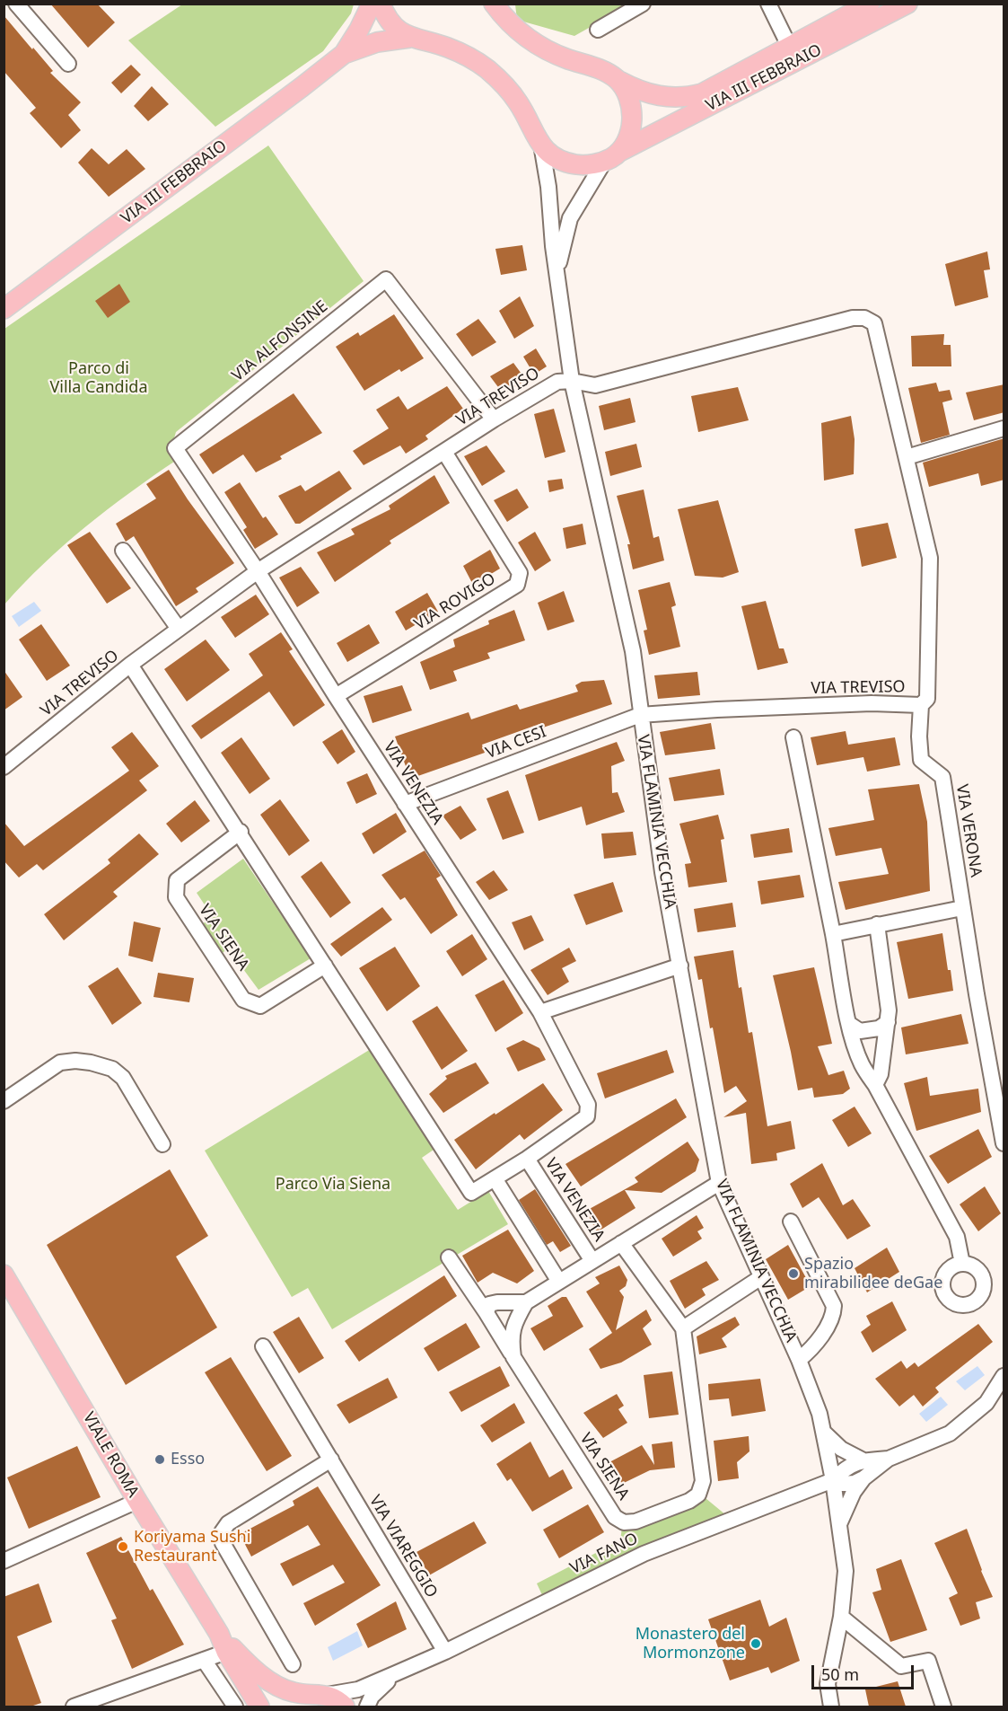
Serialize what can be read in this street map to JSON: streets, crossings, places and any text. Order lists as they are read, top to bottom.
{
  "streets": {
    "main road": ["VIA III FEBBRAIO", "VIA FLAMINIA VECCHIA", "VIALE ROMA"],
    "street": [
      "VIA ALFONSINE",
      "VIA TREVISO",
      "VIA ROVIGO",
      "VIA CESI",
      "VIA VENEZIA",
      "VIA VERONA",
      "VIA SIENA",
      "VIA VIAREGGIO",
      "VIA FANO"
    ]
  },
  "crossings": [
    ["VIA III FEBBRAIO", "VIA FLAMINIA VECCHIA"],
    ["VIA ALFONSINE", "VIA TREVISO"],
    ["VIA ALFONSINE", "VIA VENEZIA"],
    ["VIA TREVISO", "VIA ROVIGO"],
    ["VIA TREVISO", "VIA CESI"],
    ["VIA TREVISO", "VIA VENEZIA"],
    ["VIA TREVISO", "VIA FLAMINIA VECCHIA"],
    ["VIA TREVISO", "VIA VERONA"],
    ["VIA ROVIGO", "VIA VENEZIA"],
    ["VIA CESI", "VIA VENEZIA"],
    ["VIA CESI", "VIA FLAMINIA VECCHIA"],
    ["VIA VENEZIA", "VIA FLAMINIA VECCHIA"],
    ["VIA VENEZIA", "VIA SIENA"],
    ["VIA FLAMINIA VECCHIA", "VIA FANO"],
    ["VIALE ROMA", "VIA FANO"],
    ["VIA VIAREGGIO", "VIA FANO"]
  ],
  "parks": ["Parco di Villa Candida", "Parco Via Siena"],
  "places": [
    "Spazio mirabilidee deGae",
    "Esso",
    "Koriyama Sushi Restaurant",
    "Monastero del Mormonzone"
  ],
  "scale_bar": "50 m"
}
